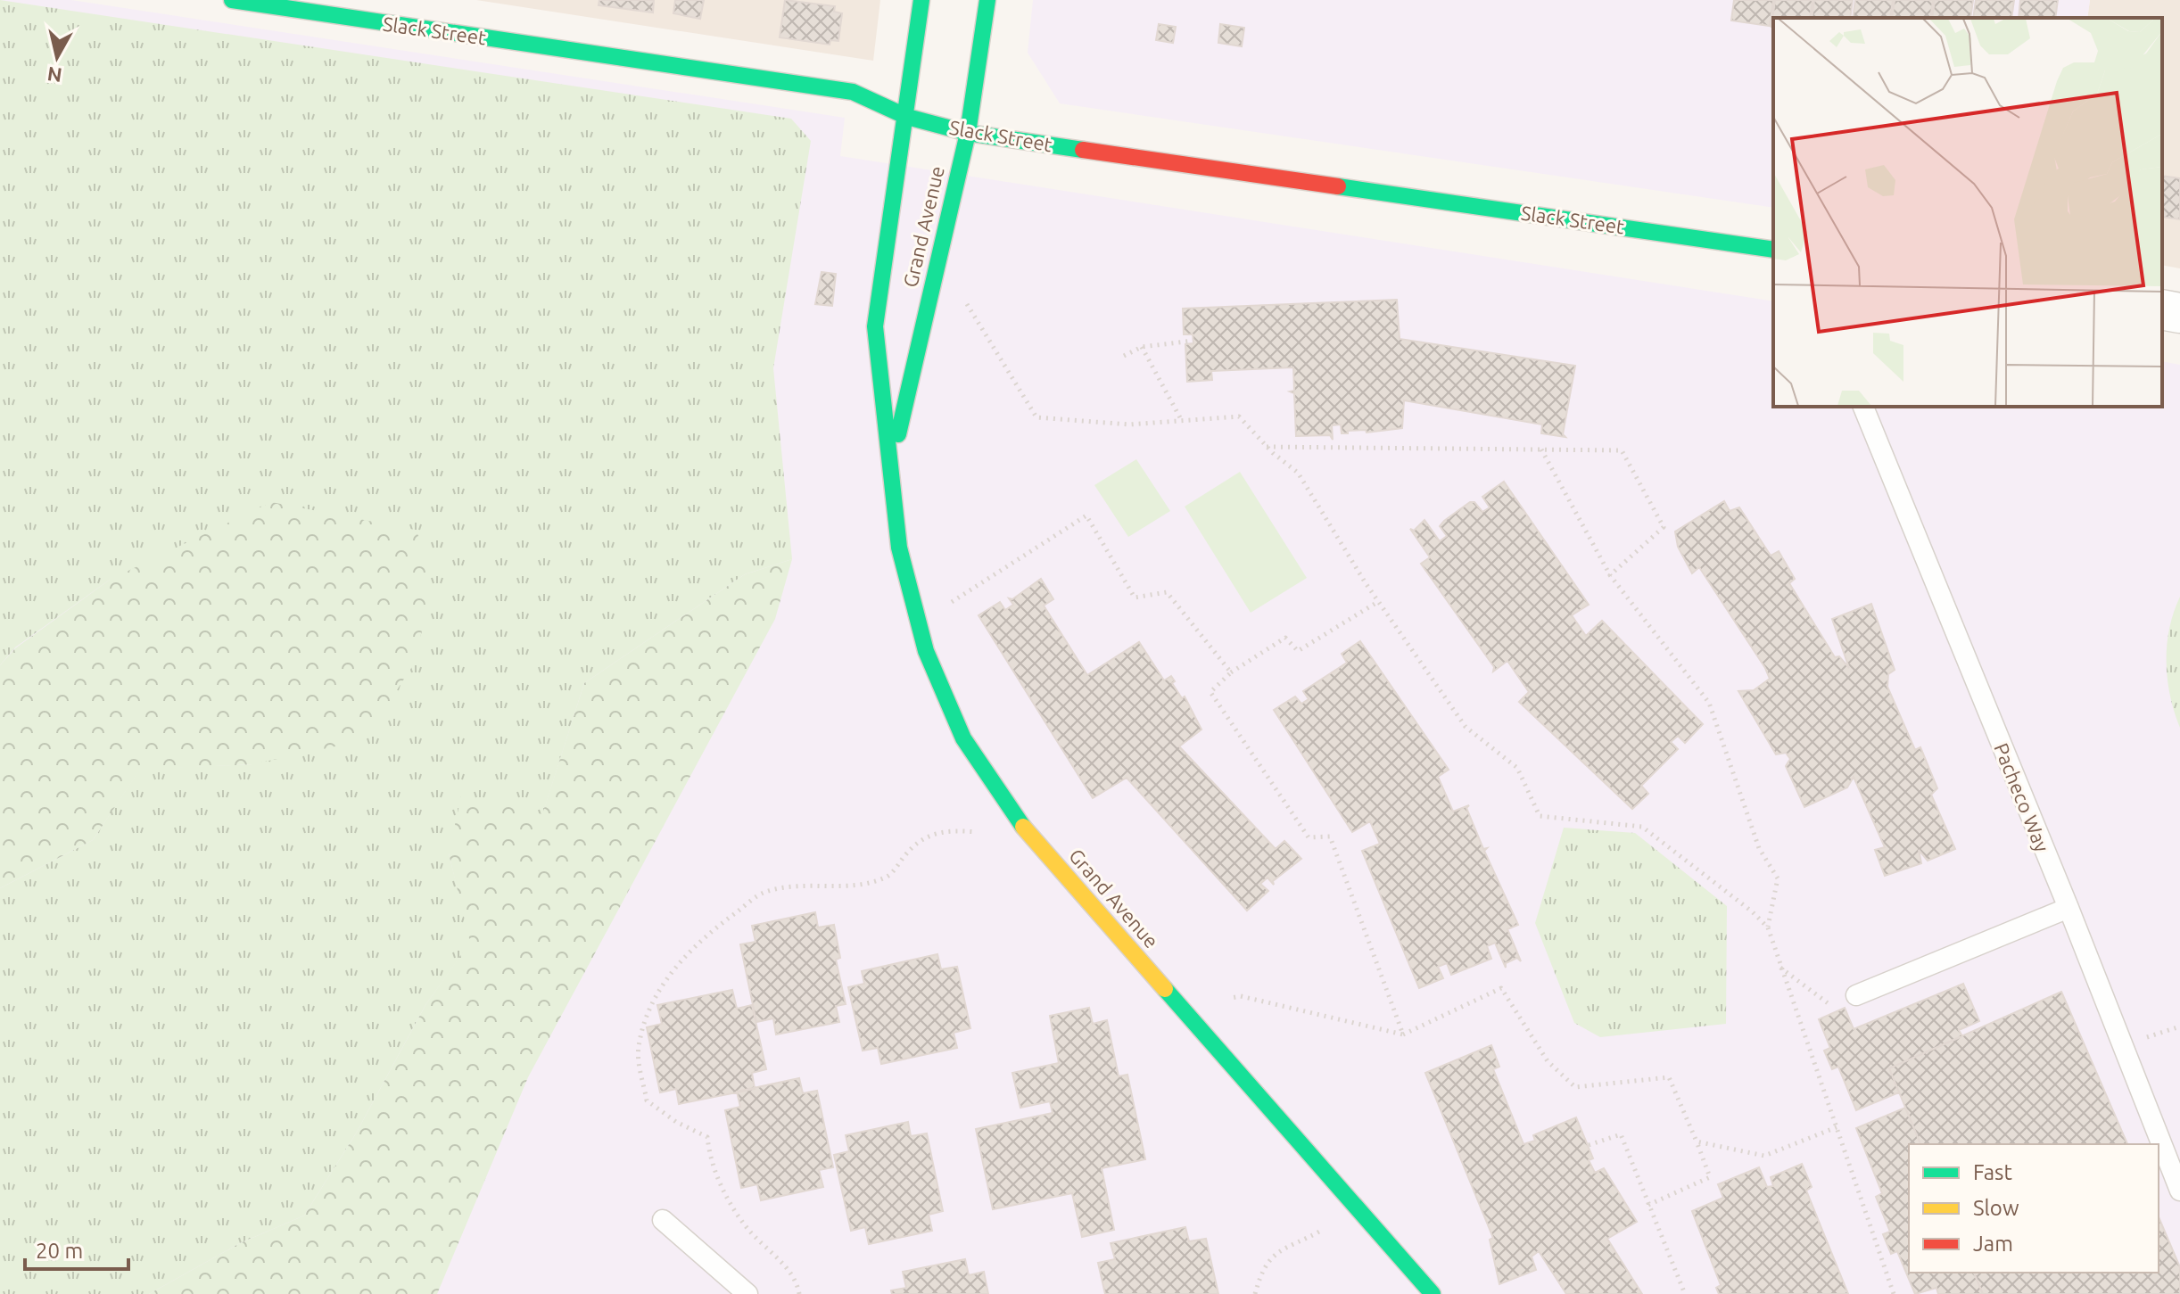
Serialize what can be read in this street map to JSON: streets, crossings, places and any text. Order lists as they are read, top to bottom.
{
  "streets": {
    "street": ["Slack Street", "Grand Avenue"],
    "lane": ["Pacheco Way"]
  },
  "crossings": [
    ["Slack Street", "Grand Avenue"]
  ],
  "legend": ["Fast", "Slow", "Jam"],
  "scale_bar": "20 m",
  "north": "bottom"
}
